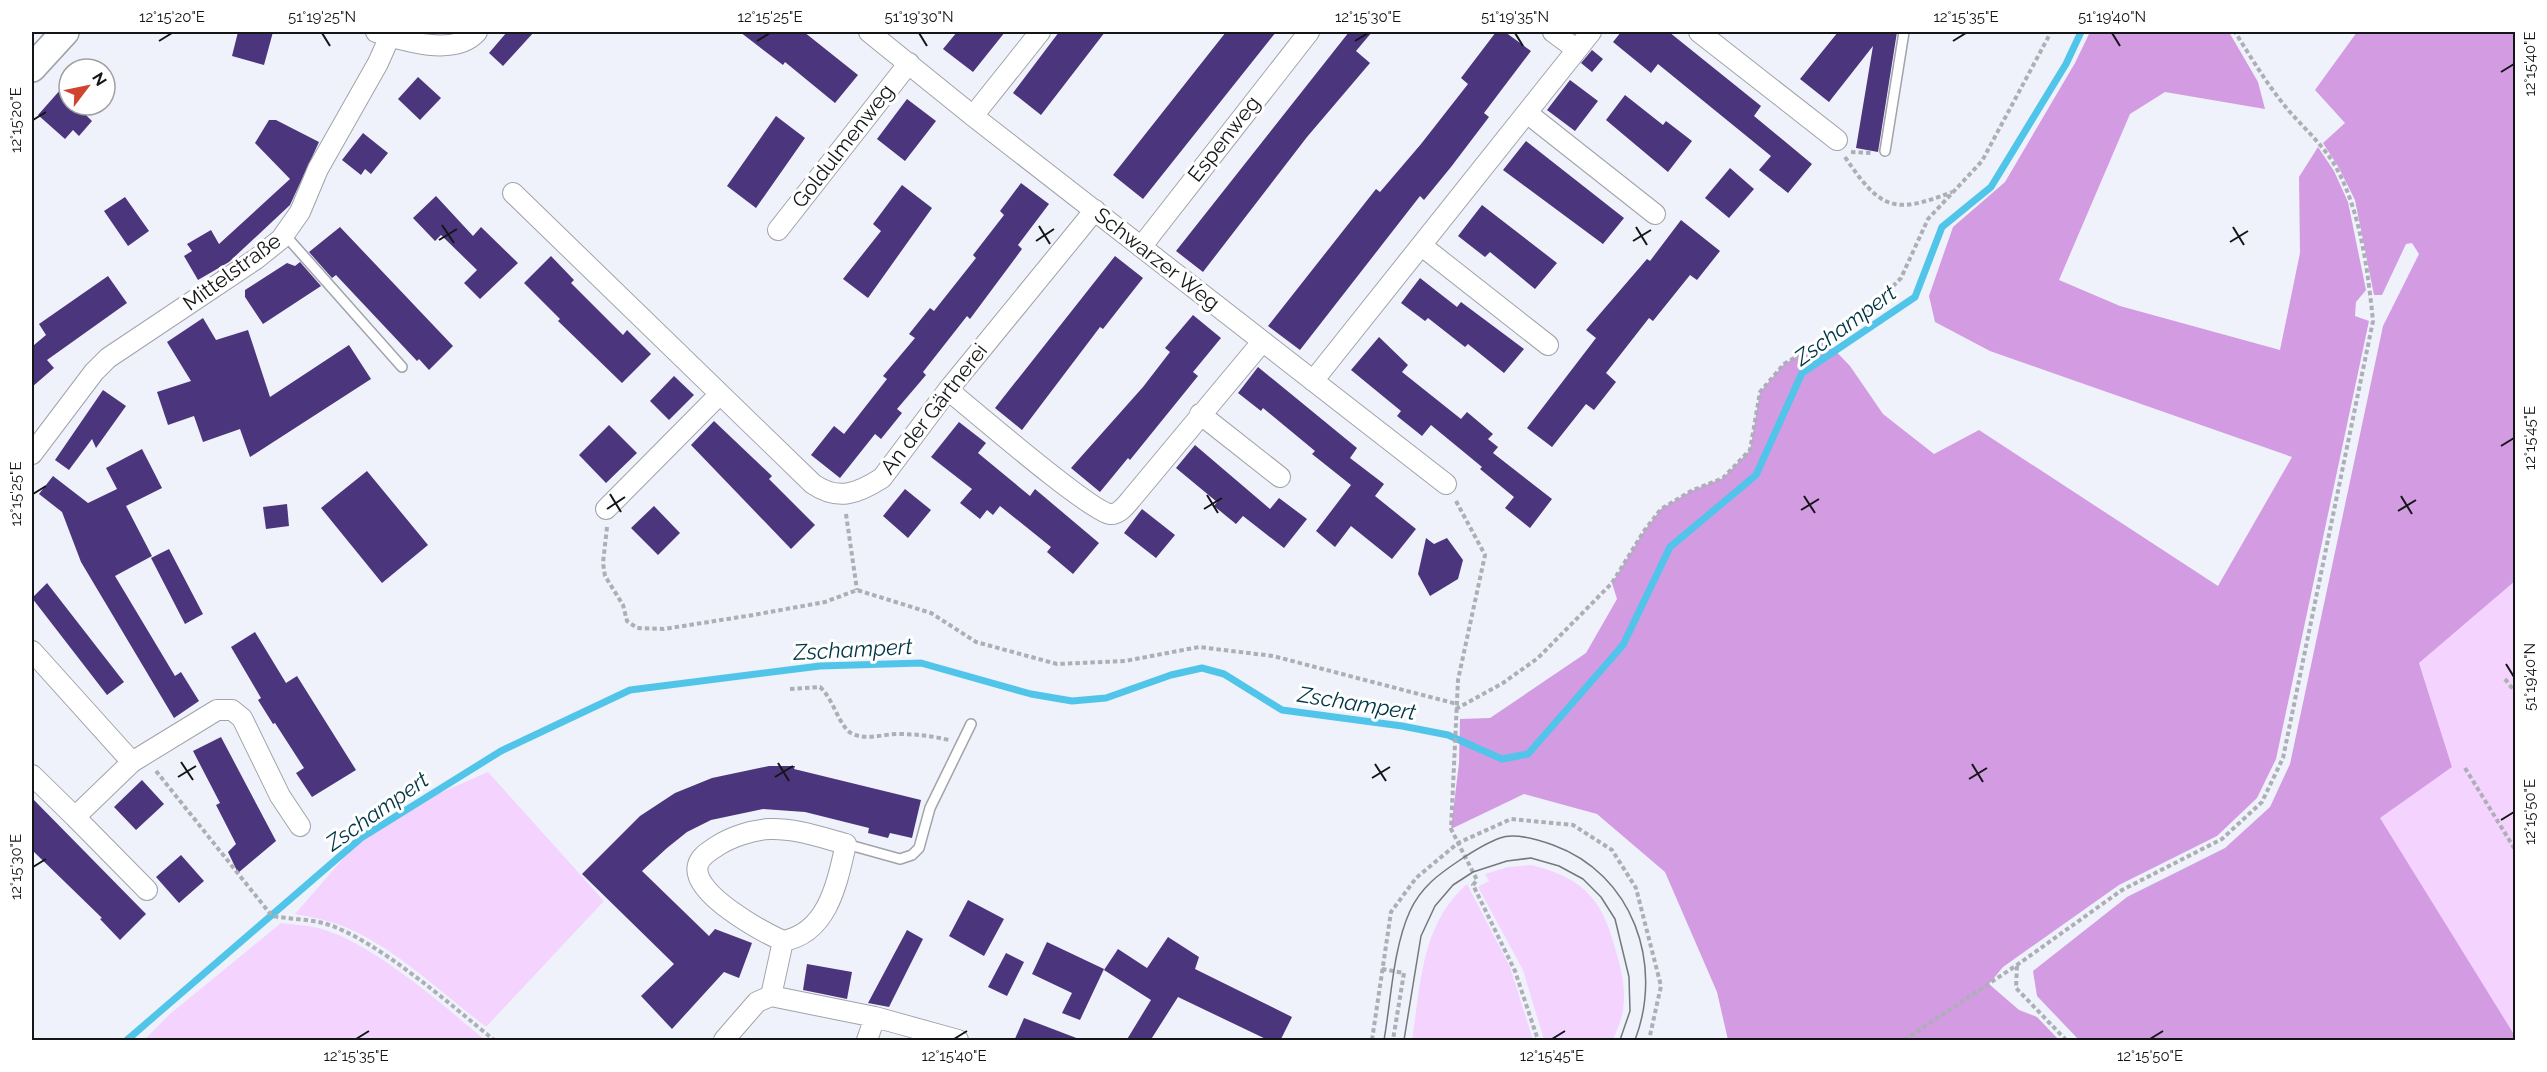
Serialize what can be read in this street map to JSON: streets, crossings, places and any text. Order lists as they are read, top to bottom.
{
  "streets": {
    "street": [
      "Espenweg",
      "Goldulmenweg",
      "Schwarzer Weg",
      "Mittelstraße",
      "An der Gärtnerei"
    ]
  },
  "crossings": [
    ["Espenweg", "Schwarzer Weg"],
    ["Goldulmenweg", "Schwarzer Weg"],
    ["Schwarzer Weg", "An der Gärtnerei"]
  ],
  "water": ["Zschampert"],
  "north": "top right",
  "coordinates": [
    "12°15'20\"E",
    "51°19'25\"N",
    "12°15'25\"E",
    "51°19'30\"N",
    "12°15'30\"E",
    "51°19'35\"N",
    "12°15'35\"E",
    "51°19'40\"N",
    "12°15'40\"E",
    "12°15'45\"E",
    "12°15'50\"E"
  ]
}
